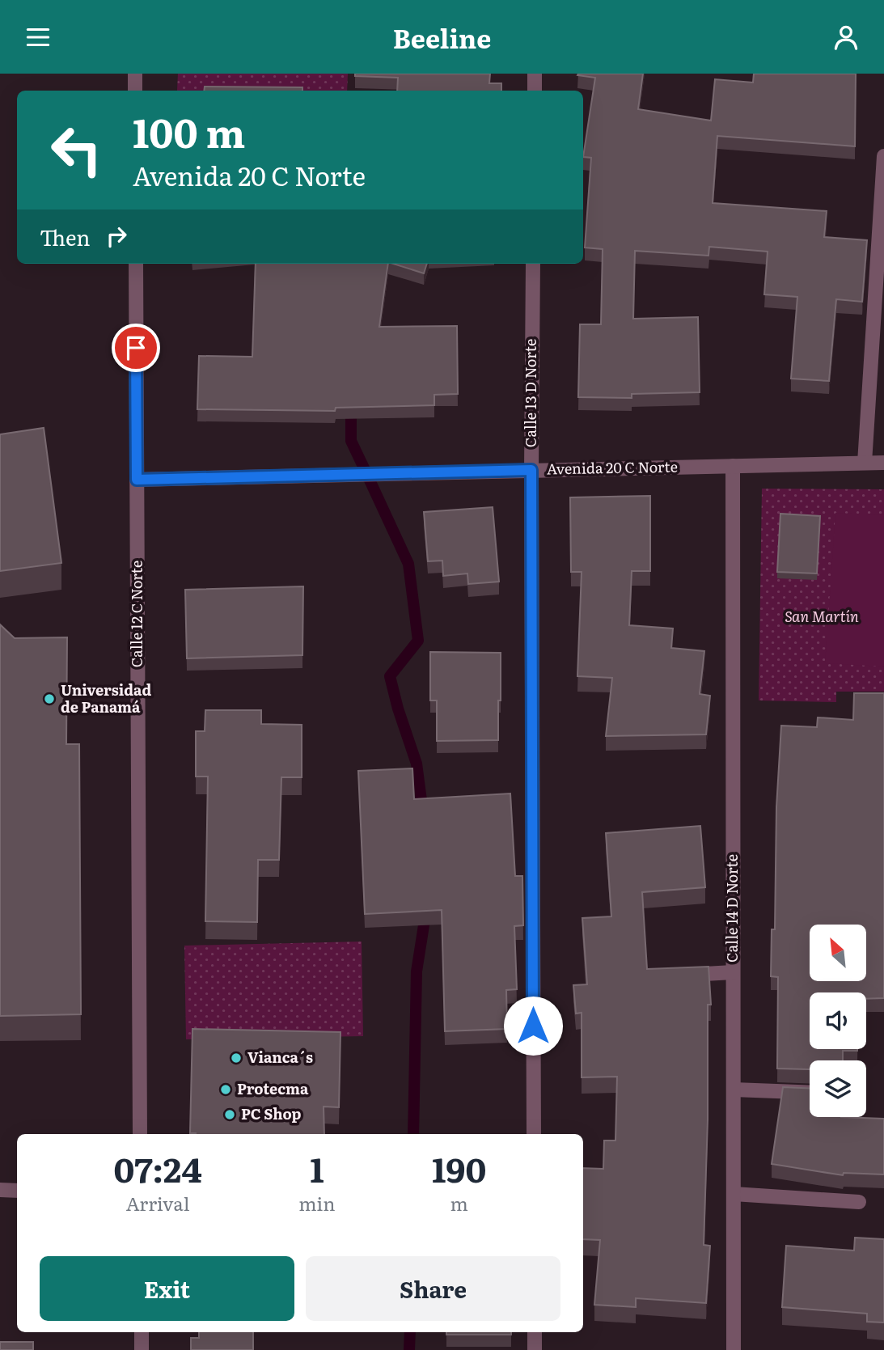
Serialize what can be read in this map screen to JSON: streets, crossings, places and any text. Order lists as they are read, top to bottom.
{
  "streets": {
    "street": [
      "Calle 13 D Norte",
      "Avenida 20 C Norte",
      "Calle 12 C Norte",
      "Calle 14 D Norte"
    ]
  },
  "crossings": [
    ["Calle 13 D Norte", "Avenida 20 C Norte"],
    ["Avenida 20 C Norte", "Calle 12 C Norte"],
    ["Avenida 20 C Norte", "Calle 14 D Norte"]
  ],
  "parks": ["San Martín"],
  "places": [
    "Universidad de Panamá",
    "Vianca´s",
    "Protecma",
    "PC Shop"
  ],
  "north": "top left",
  "page": {
    "header": "Beeline",
    "turn": ["100 m", "Avenida 20 C Norte"],
    "then": "Then",
    "eta": [
      "07:24",
      "Arrival",
      "1",
      "min",
      "190",
      "m"
    ],
    "buttons": ["Exit", "Share"]
  }
}
